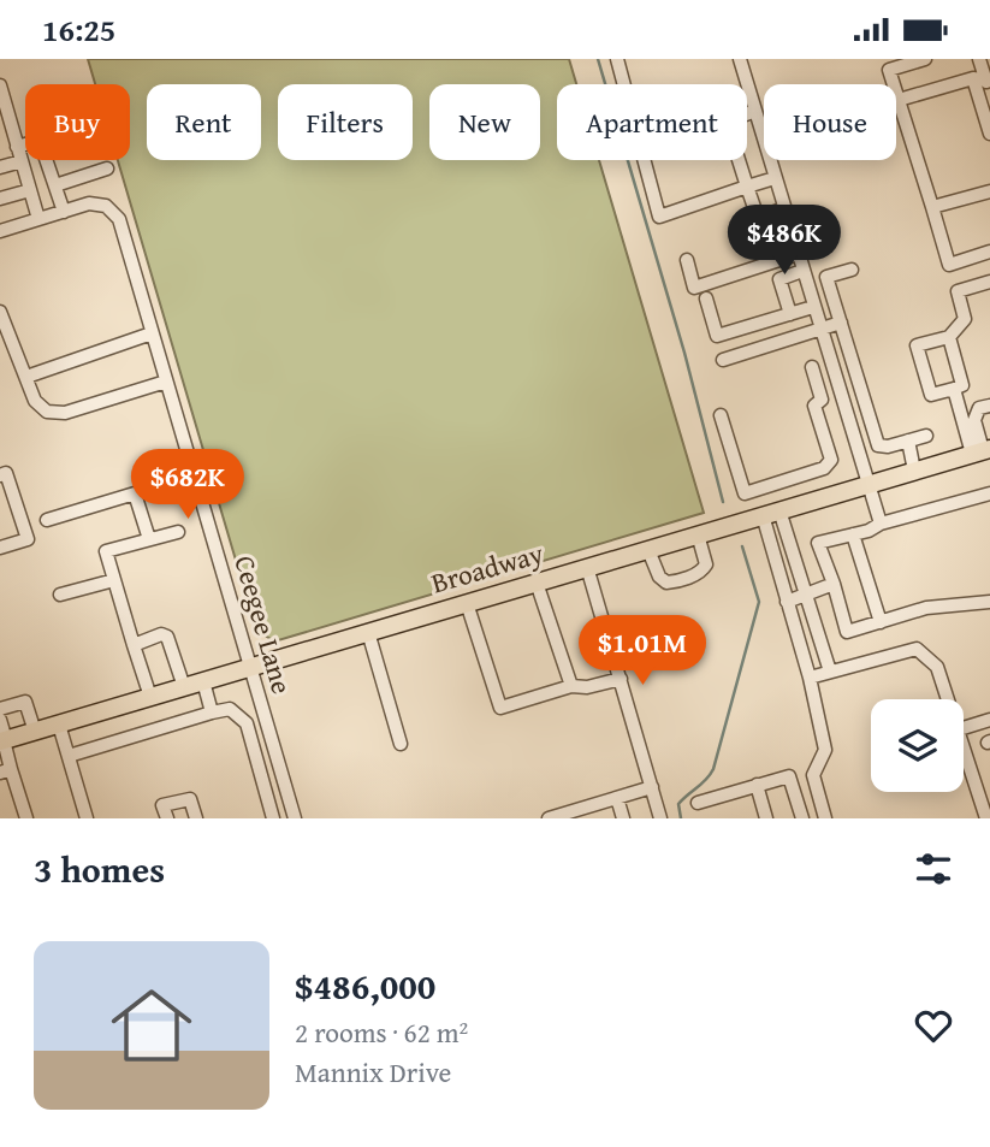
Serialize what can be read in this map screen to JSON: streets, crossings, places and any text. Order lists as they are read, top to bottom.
{
  "streets": {
    "main road": ["Broadway"],
    "street": ["Ceegee Lane"]
  },
  "crossings": [
    ["Broadway", "Ceegee Lane"]
  ],
  "page": {
    "status": "16:25",
    "chip": [
      "Buy",
      "Rent",
      "Filters",
      "New",
      "Apartment",
      "House"
    ],
    "price": ["$486K", "$682K", "$1.01M"],
    "heading": "3 homes",
    "list": [
      {
        "name": "$486,000",
        "note": "2 rooms · 62 m² · Mannix Drive"
      }
    ]
  }
}
